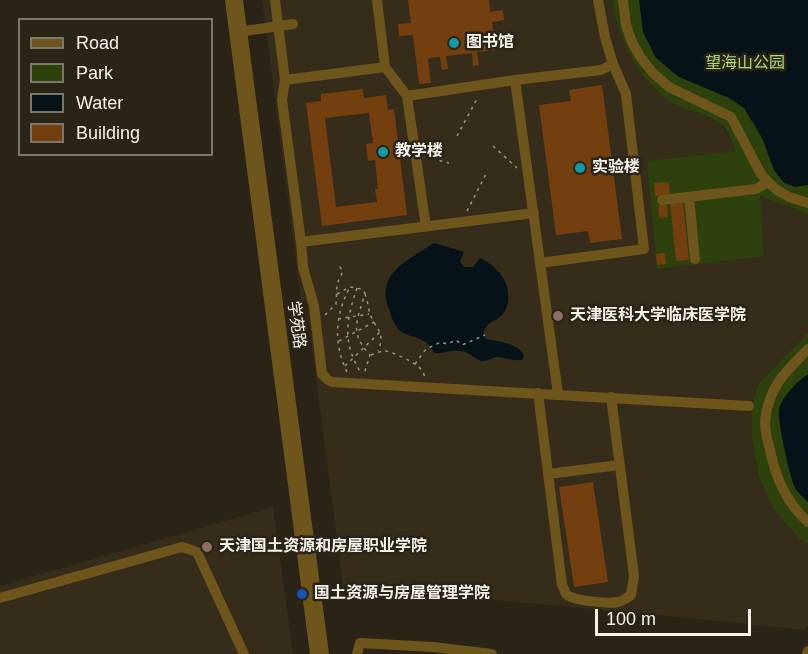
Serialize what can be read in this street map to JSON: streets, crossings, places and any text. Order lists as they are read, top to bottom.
{
  "streets": {
    "street": ["学苑路"]
  },
  "parks": ["望海山公园"],
  "places": [
    "图书馆",
    "教学楼",
    "实验楼",
    "天津医科大学临床医学院",
    "天津国土资源和房屋职业学院",
    "国土资源与房屋管理学院"
  ],
  "legend": [
    "Road",
    "Park",
    "Water",
    "Building"
  ],
  "scale_bar": "100 m"
}
